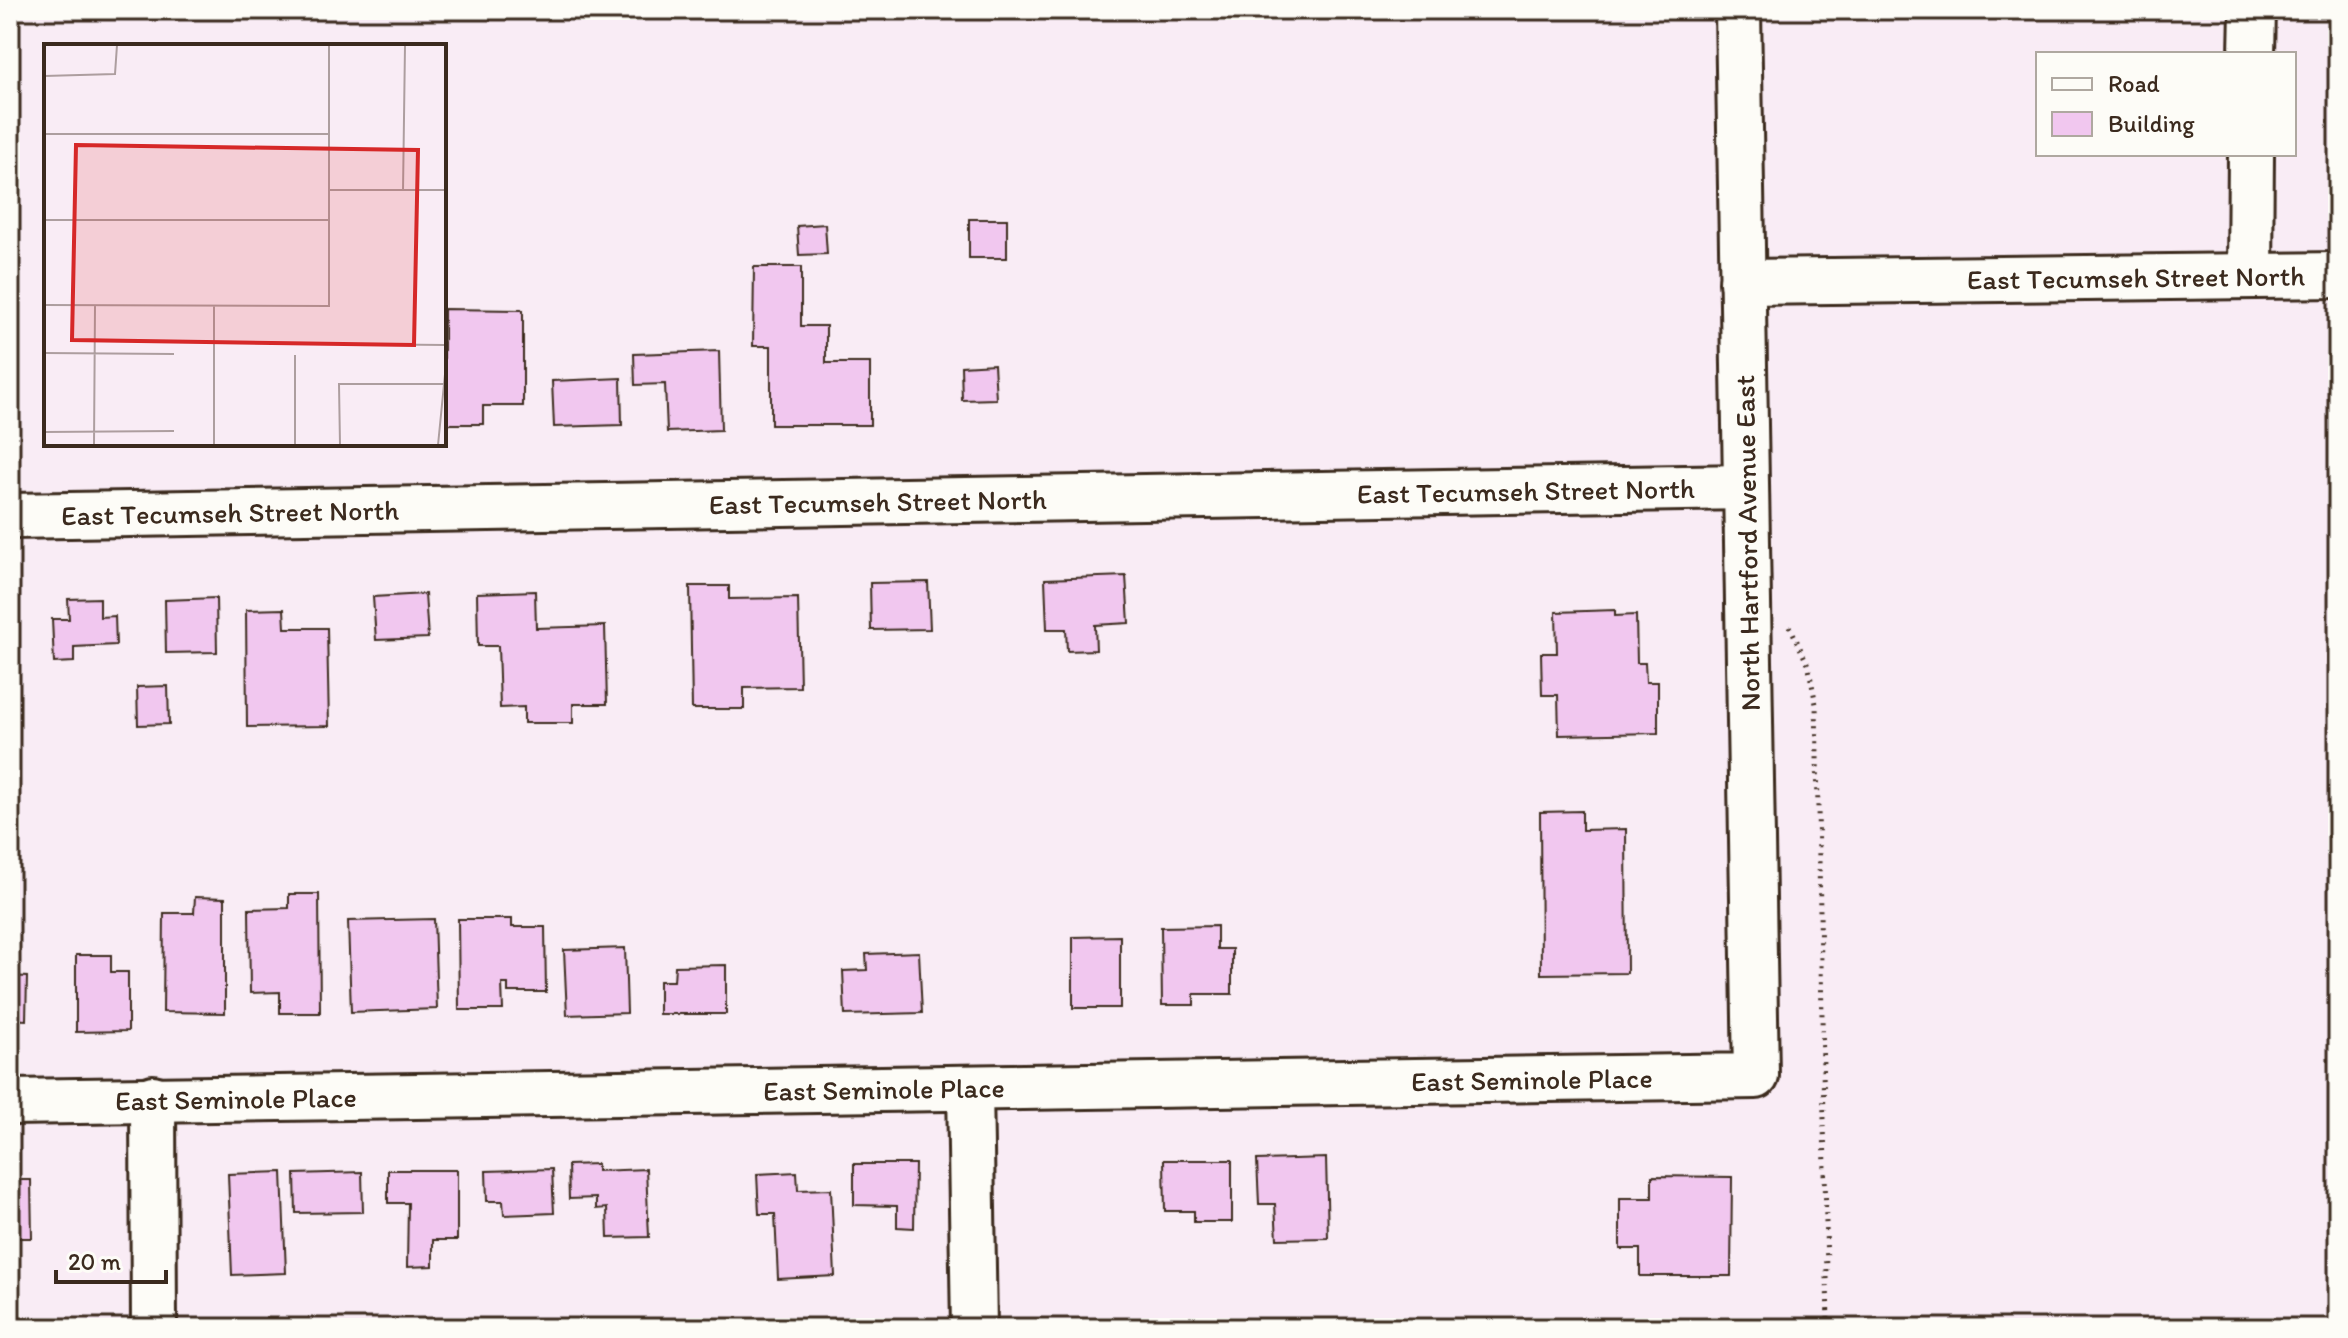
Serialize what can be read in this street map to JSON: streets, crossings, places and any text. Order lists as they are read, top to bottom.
{
  "streets": {
    "street": ["East Tecumseh Street North", "North Hartford Avenue East", "East Seminole Place"]
  },
  "crossings": [
    ["East Tecumseh Street North", "North Hartford Avenue East"],
    ["North Hartford Avenue East", "East Seminole Place"]
  ],
  "legend": ["Road", "Building"],
  "scale_bar": "20 m"
}
